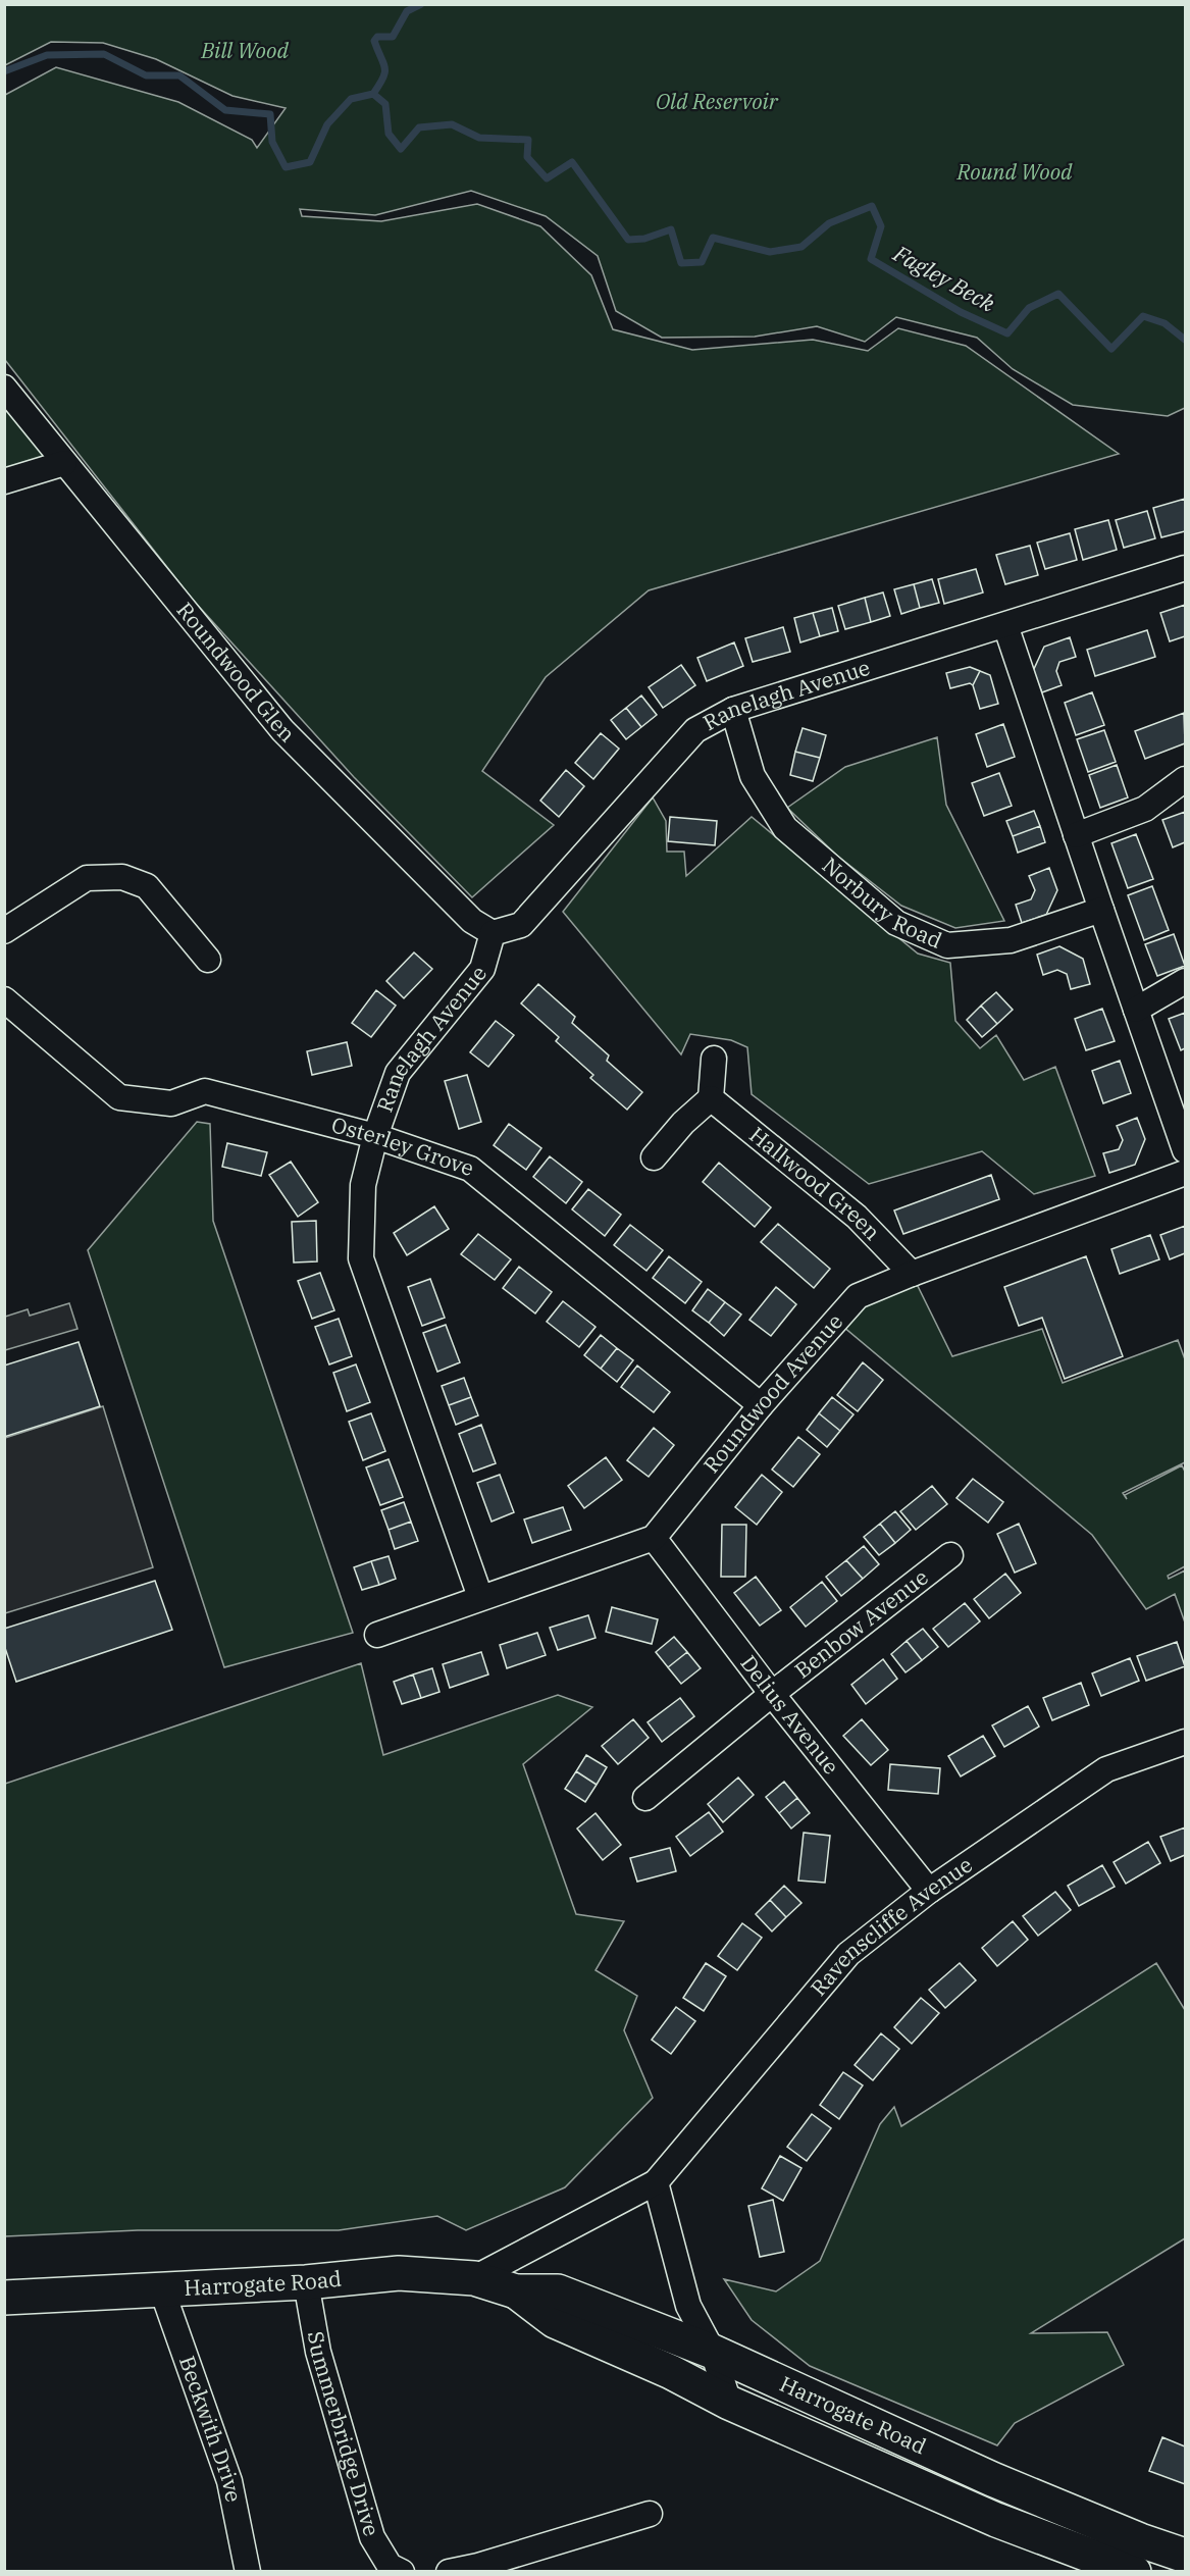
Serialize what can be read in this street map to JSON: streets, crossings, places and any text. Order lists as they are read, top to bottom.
{
  "streets": {
    "highway": ["Harrogate Road"],
    "street": [
      "Roundwood Glen",
      "Ranelagh Avenue",
      "Norbury Road",
      "Osterley Grove",
      "Hallwood Green",
      "Roundwood Avenue",
      "Benbow Avenue",
      "Delius Avenue",
      "Ravenscliffe Avenue",
      "Beckwith Drive",
      "Summerbridge Drive"
    ]
  },
  "crossings": [
    ["Roundwood Glen", "Ranelagh Avenue"],
    ["Ranelagh Avenue", "Norbury Road"],
    ["Ranelagh Avenue", "Osterley Grove"],
    ["Osterley Grove", "Roundwood Avenue"],
    ["Hallwood Green", "Roundwood Avenue"],
    ["Roundwood Avenue", "Delius Avenue"],
    ["Benbow Avenue", "Delius Avenue"],
    ["Delius Avenue", "Ravenscliffe Avenue"],
    ["Ravenscliffe Avenue", "Harrogate Road"],
    ["Harrogate Road", "Beckwith Drive"],
    ["Harrogate Road", "Summerbridge Drive"]
  ],
  "water": ["Fagley Beck"],
  "parks": ["Bill Wood", "Old Reservoir", "Round Wood"]
}
